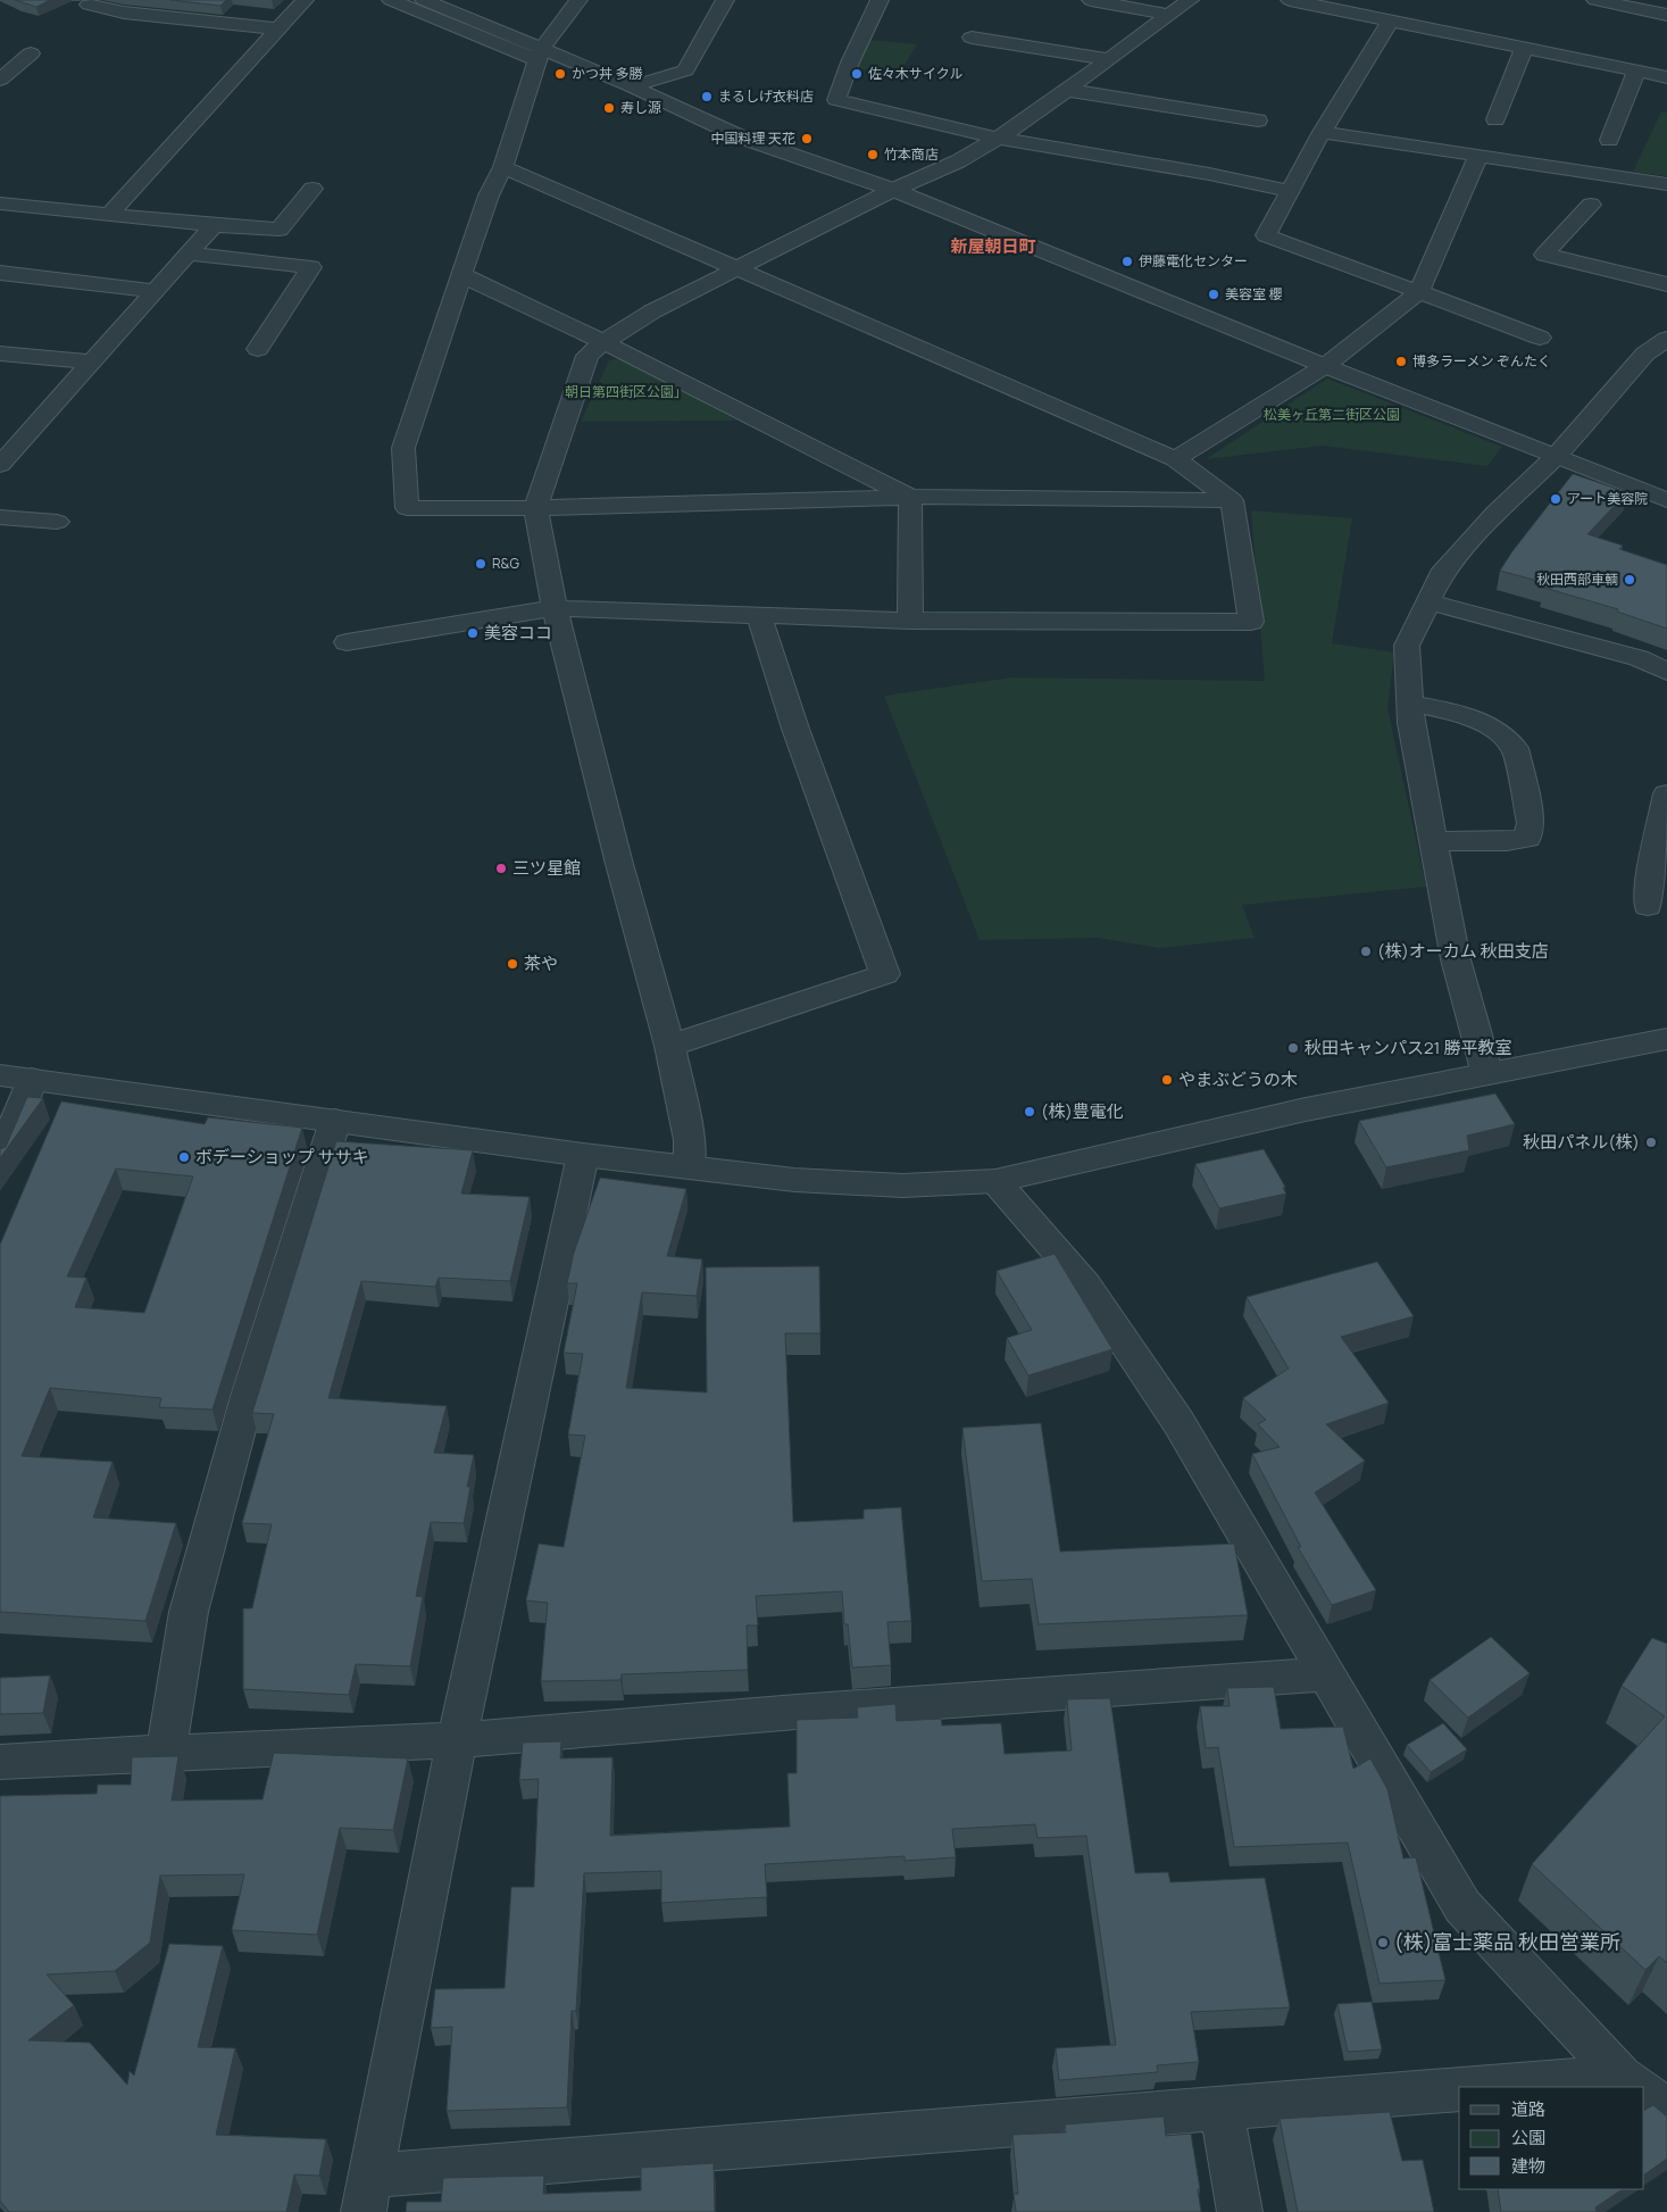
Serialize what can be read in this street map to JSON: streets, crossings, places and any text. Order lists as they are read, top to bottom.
{
  "districts": ["新屋朝日町"],
  "parks": ["朝日第四街区公園」", "松美ヶ丘第二街区公園"],
  "places": [
    "かつ丼 多勝",
    "佐々木サイクル",
    "まるしげ衣料店",
    "寿し源",
    "中国料理 天花",
    "竹本商店",
    "伊藤電化センター",
    "美容室 櫻",
    "博多ラーメン ぞんたく",
    "アート美容院",
    "R&G",
    "秋田西部車輌",
    "美容ココ",
    "三ツ星館",
    "(株)オーカム 秋田支店",
    "茶や",
    "秋田キャンパス21 勝平教室",
    "やまぶどうの木",
    "(株)豊電化",
    "秋田パネル(株)",
    "ボデーショップ ササキ",
    "(株)富士薬品 秋田営業所"
  ],
  "legend": ["道路", "公園", "建物"]
}
